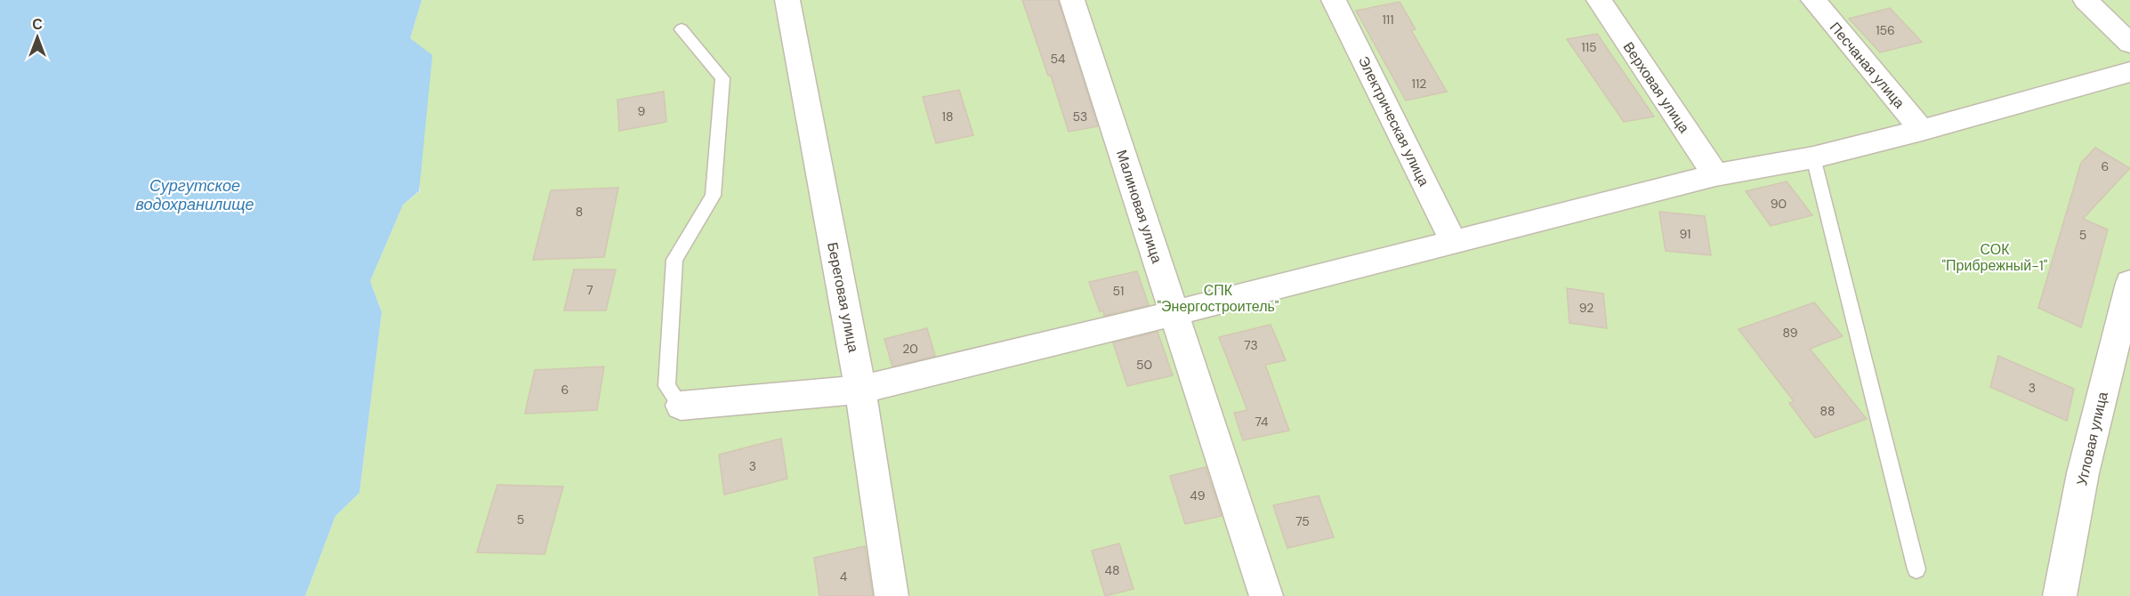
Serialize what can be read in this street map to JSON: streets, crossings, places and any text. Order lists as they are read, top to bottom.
{
  "streets": {
    "street": [
      "Песчаная улица",
      "Верховая улица",
      "Электрическая улица",
      "Малиновая улица",
      "Береговая улица",
      "Угловая улица"
    ]
  },
  "water": ["Сургутское водохранилище"],
  "parks": ["СОК \"Прибрежный-1\"", "СПК \"Энергостроитель\""],
  "house_numbers": [
    "111",
    "156",
    "115",
    "54",
    "112",
    "9",
    "18",
    "53",
    "6",
    "90",
    "8",
    "91",
    "5",
    "7",
    "51",
    "92",
    "89",
    "73",
    "20",
    "50",
    "3",
    "6",
    "88",
    "74",
    "3",
    "49",
    "5",
    "75",
    "48",
    "4"
  ],
  "north": "top"
}
